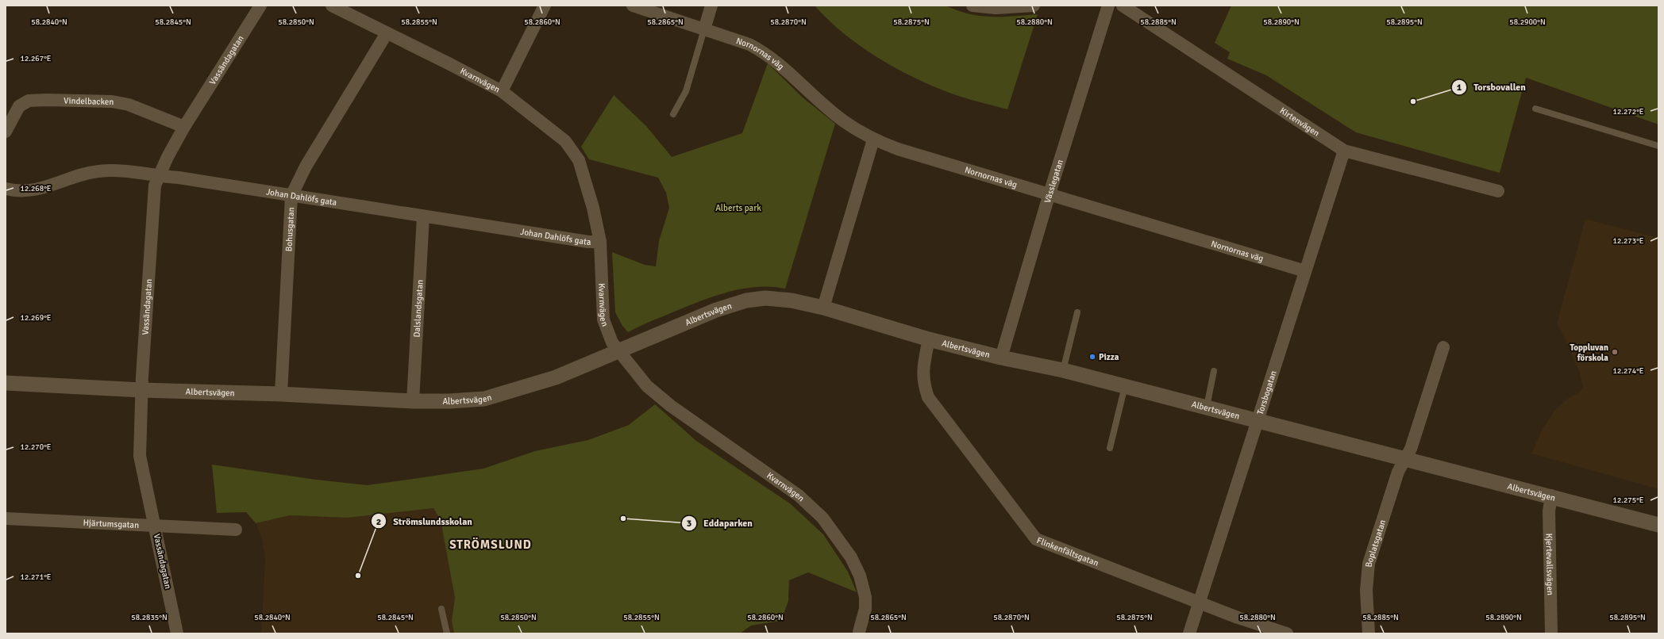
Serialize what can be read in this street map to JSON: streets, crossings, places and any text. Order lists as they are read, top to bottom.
{
  "streets": {
    "street": [
      "Nornornas väg",
      "Vassändagatan",
      "Kvarnvägen",
      "Vindelbacken",
      "Kirtenvägen",
      "Vässlegatan",
      "Johan Dahlöfs gata",
      "Bohusgatan",
      "Dalslandsgatan",
      "Albertsvägen",
      "Torsbogatan",
      "Hjärtumsgatan",
      "Boplatsgatan",
      "Flinkenfältsgatan",
      "Kjertevallsvägen"
    ]
  },
  "crossings": [
    ["Nornornas väg", "Vässlegatan"],
    ["Nornornas väg", "Torsbogatan"],
    ["Vassändagatan", "Vindelbacken"],
    ["Vassändagatan", "Johan Dahlöfs gata"],
    ["Vassändagatan", "Albertsvägen"],
    ["Vassändagatan", "Hjärtumsgatan"],
    ["Kvarnvägen", "Johan Dahlöfs gata"],
    ["Kvarnvägen", "Bohusgatan"],
    ["Kvarnvägen", "Albertsvägen"],
    ["Kirtenvägen", "Torsbogatan"],
    ["Vässlegatan", "Albertsvägen"],
    ["Johan Dahlöfs gata", "Bohusgatan"],
    ["Johan Dahlöfs gata", "Dalslandsgatan"],
    ["Bohusgatan", "Albertsvägen"],
    ["Dalslandsgatan", "Albertsvägen"],
    ["Albertsvägen", "Torsbogatan"],
    ["Albertsvägen", "Boplatsgatan"],
    ["Albertsvägen", "Flinkenfältsgatan"],
    ["Albertsvägen", "Kjertevallsvägen"],
    ["Torsbogatan", "Flinkenfältsgatan"]
  ],
  "districts": ["STRÖMSLUND"],
  "parks": ["Alberts park"],
  "places": [
    "Torsbovallen",
    "Toppluvan förskola",
    "Pizza",
    "Eddaparken",
    "Strömslundsskolan"
  ],
  "coordinates": [
    "58.2840°N",
    "58.2850°N",
    "58.2870°N",
    "58.2900°N",
    "58.2845°N",
    "58.2855°N",
    "58.2860°N",
    "58.2865°N",
    "58.2875°N",
    "58.2880°N",
    "58.2885°N",
    "58.2890°N",
    "58.2895°N",
    "12.267°E",
    "12.272°E",
    "12.268°E",
    "12.273°E",
    "12.269°E",
    "12.274°E",
    "12.270°E",
    "12.275°E",
    "12.271°E",
    "58.2835°N"
  ]
}
